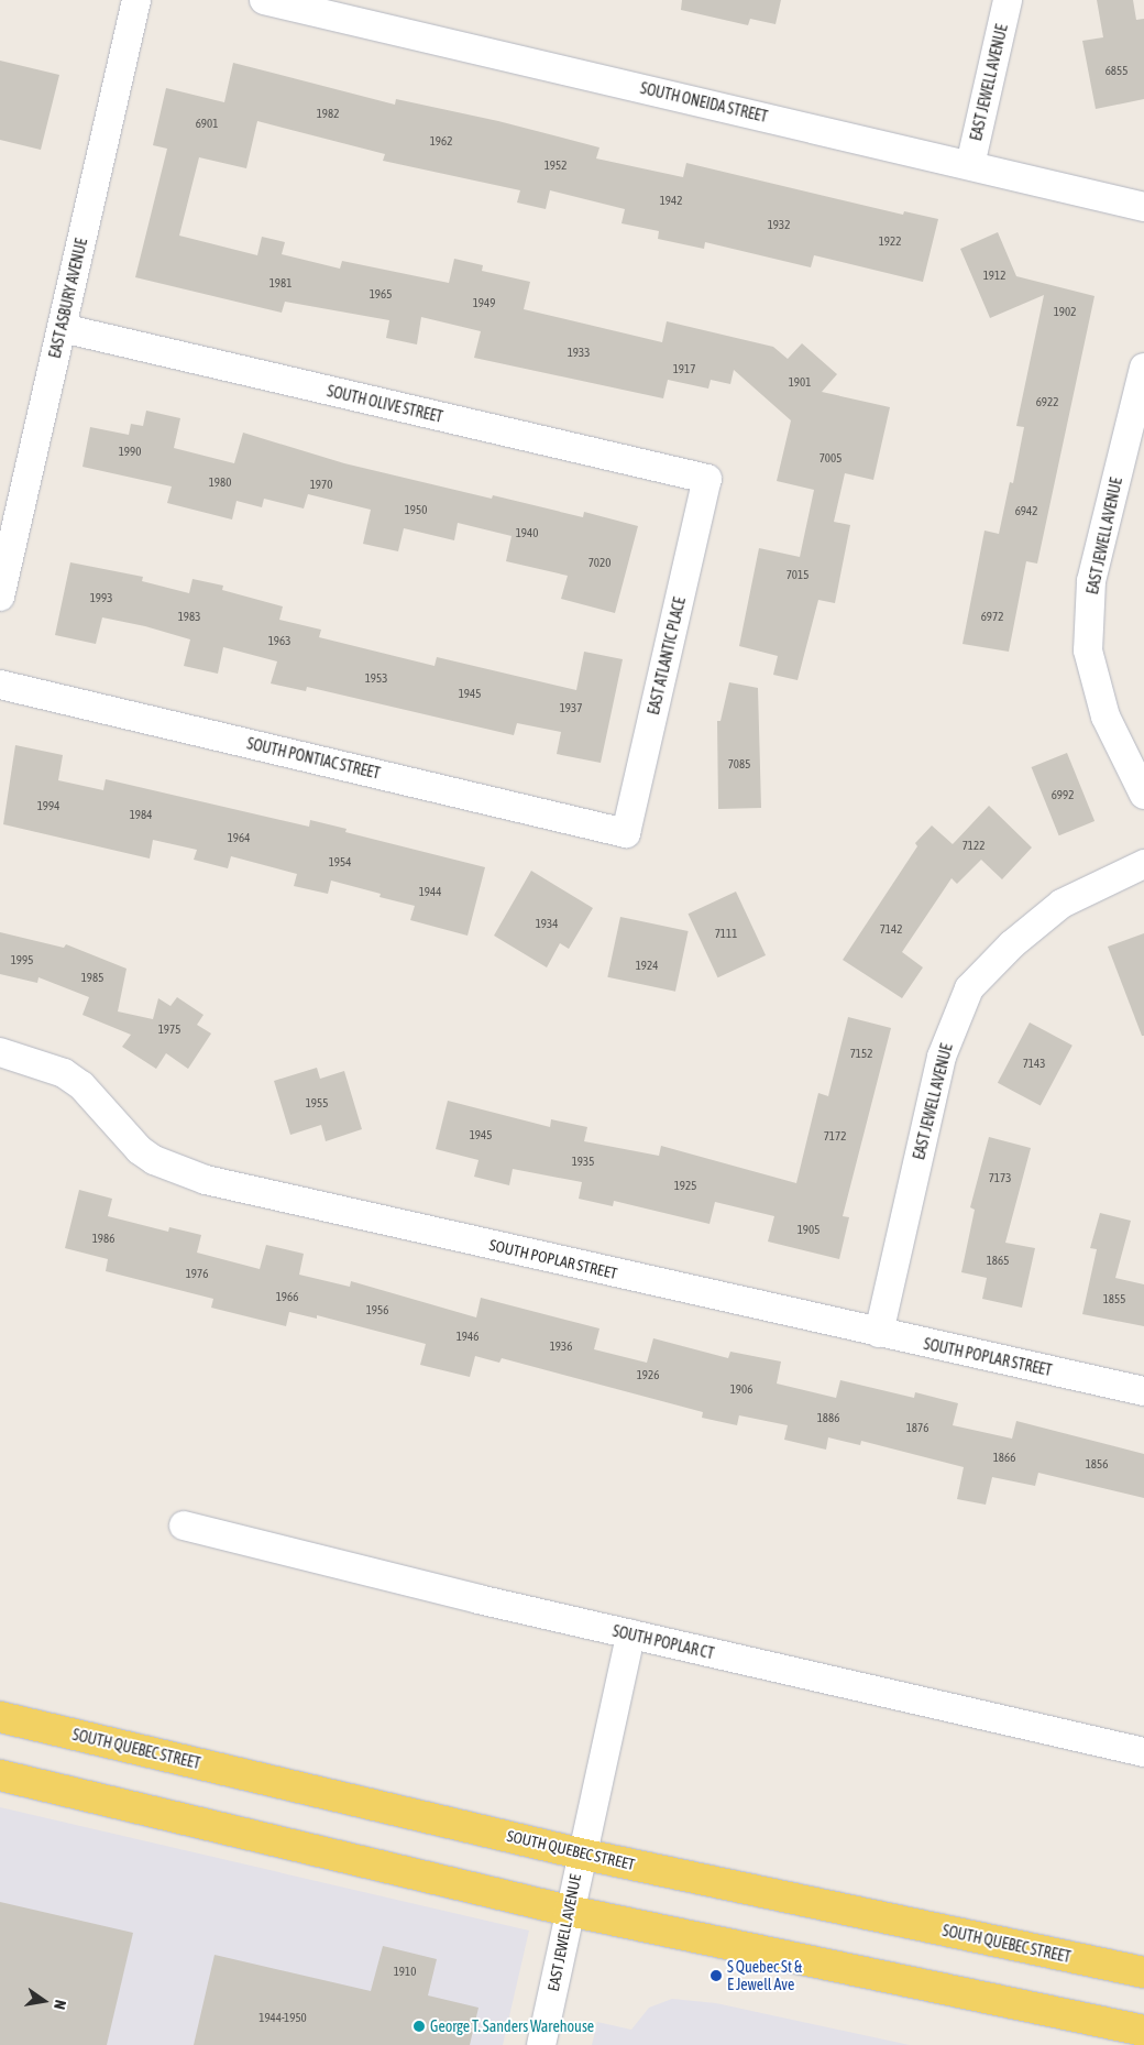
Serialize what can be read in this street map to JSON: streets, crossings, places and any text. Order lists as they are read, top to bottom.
{
  "streets": {
    "main road": ["SOUTH QUEBEC STREET"],
    "street": [
      "EAST JEWELL AVENUE",
      "SOUTH ONEIDA STREET",
      "EAST ASBURY AVENUE",
      "SOUTH OLIVE STREET",
      "EAST ATLANTIC PLACE",
      "SOUTH PONTIAC STREET",
      "SOUTH POPLAR STREET",
      "SOUTH POPLAR CT"
    ]
  },
  "crossings": [
    ["EAST JEWELL AVENUE", "SOUTH ONEIDA STREET"],
    ["EAST JEWELL AVENUE", "SOUTH POPLAR STREET"],
    ["EAST JEWELL AVENUE", "SOUTH POPLAR CT"],
    ["EAST JEWELL AVENUE", "SOUTH QUEBEC STREET"],
    ["EAST ASBURY AVENUE", "SOUTH OLIVE STREET"],
    ["SOUTH OLIVE STREET", "EAST ATLANTIC PLACE"],
    ["EAST ATLANTIC PLACE", "SOUTH PONTIAC STREET"]
  ],
  "places": ["S Quebec St & E Jewell Ave", "George T. Sanders Warehouse"],
  "house_numbers": [
    "6855",
    "1982",
    "6901",
    "1962",
    "1952",
    "1942",
    "1932",
    "1922",
    "1912",
    "1981",
    "1965",
    "1949",
    "1902",
    "1933",
    "1917",
    "1901",
    "6922",
    "1990",
    "7005",
    "1980",
    "1970",
    "1950",
    "6942",
    "1940",
    "7020",
    "7015",
    "1993",
    "1983",
    "6972",
    "1963",
    "1953",
    "1945",
    "1937",
    "7085",
    "6992",
    "1994",
    "1984",
    "1964",
    "7122",
    "1954",
    "1944",
    "1934",
    "7142",
    "7111",
    "1995",
    "1924",
    "1985",
    "1975",
    "7152",
    "7143",
    "1955",
    "1945",
    "7172",
    "1935",
    "7173",
    "1925",
    "1905",
    "1986",
    "1865",
    "1976",
    "1966",
    "1855",
    "1956",
    "1946",
    "1936",
    "1926",
    "1906",
    "1886",
    "1876",
    "1866",
    "1856",
    "1910",
    "1944-1950"
  ],
  "north": "right"
}
